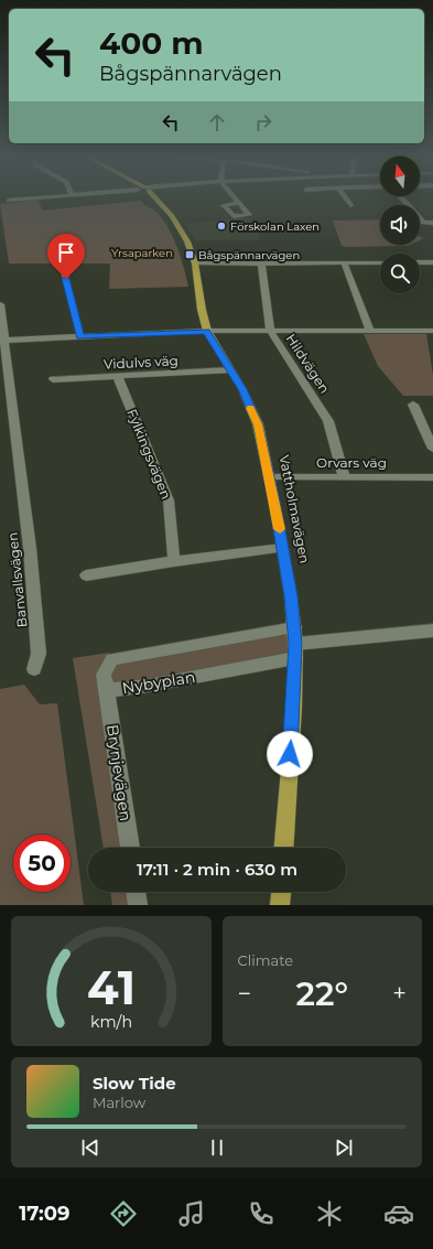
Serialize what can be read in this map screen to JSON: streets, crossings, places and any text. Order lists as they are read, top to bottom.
{
  "streets": {
    "main road": ["Vattholmavägen"],
    "street": [
      "Vidulvs väg",
      "Hildvägen",
      "Fylkingsvägen",
      "Orvars väg",
      "Banvallsvägen",
      "Nybyplan",
      "Brynjevägen"
    ]
  },
  "crossings": [
    ["Vidulvs väg", "Fylkingsvägen"],
    ["Vidulvs väg", "Vattholmavägen"],
    ["Hildvägen", "Orvars väg"],
    ["Orvars väg", "Vattholmavägen"],
    ["Vattholmavägen", "Nybyplan"],
    ["Nybyplan", "Brynjevägen"]
  ],
  "parks": ["Yrsaparken"],
  "places": {
    "other": ["Förskolan Laxen"],
    "transit": ["Bågspännarvägen"]
  },
  "north": "top",
  "page": {
    "turn": ["400 m", "Bågspännarvägen"],
    "limit": "50",
    "trip": "17:11 · 2 min · 630 m",
    "tile": "Climate",
    "heat": ["−", "22°", "+"],
    "song": ["Slow Tide", "Marlow"],
    "tabs": "17:09",
    "gauge": ["41", "km/h"]
  }
}
